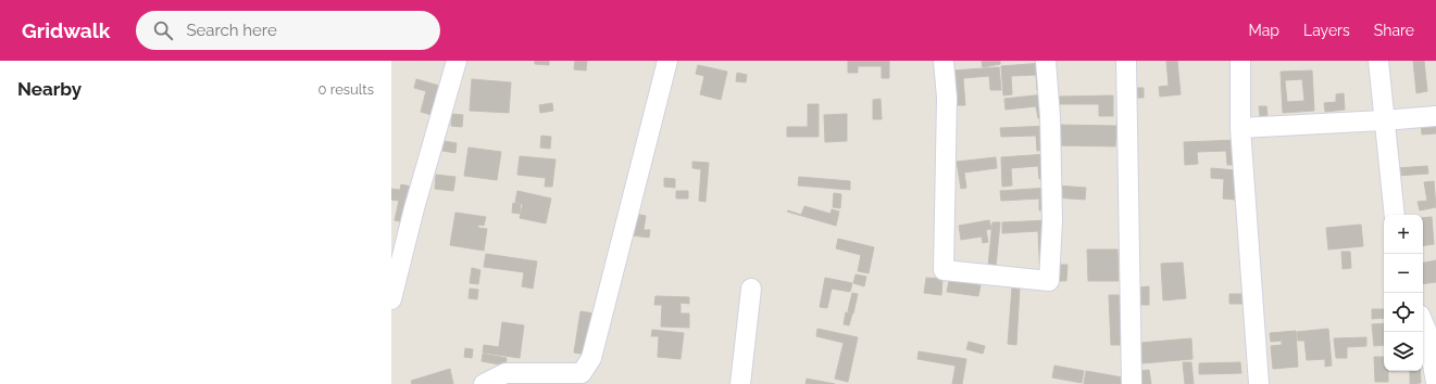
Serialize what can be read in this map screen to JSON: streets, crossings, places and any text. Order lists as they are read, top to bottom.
{
  "page": {
    "header": "Gridwalk",
    "search": "Search here",
    "nav": ["Map", "Layers", "Share"],
    "heading": ["Nearby", "0 results"],
    "map_buttons": ["+", "−"]
  }
}
